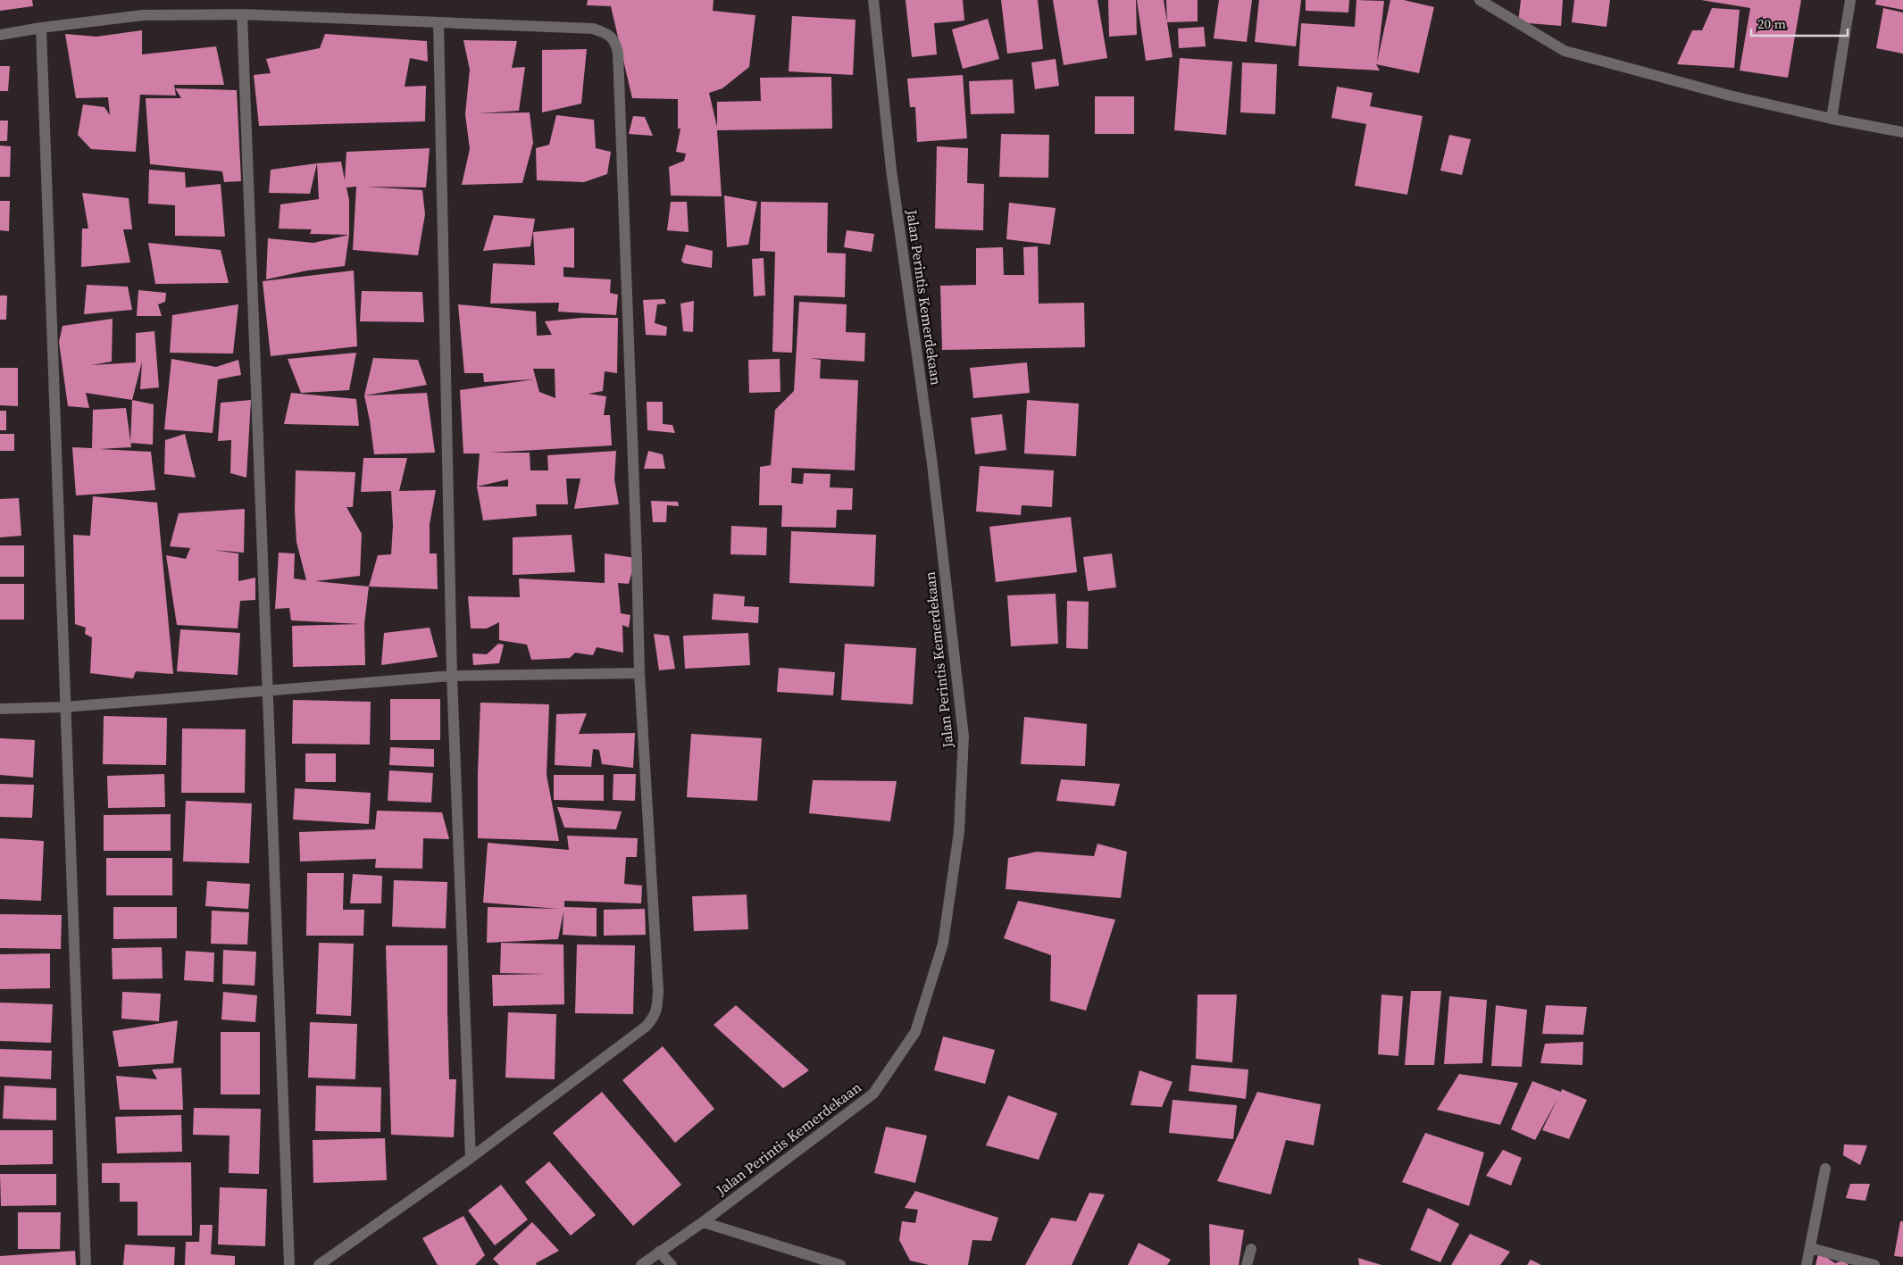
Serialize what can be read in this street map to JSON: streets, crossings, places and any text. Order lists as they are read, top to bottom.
{
  "streets": {
    "street": ["Jalan Perintis Kemerdekaan"]
  },
  "scale_bar": "20 m"
}
